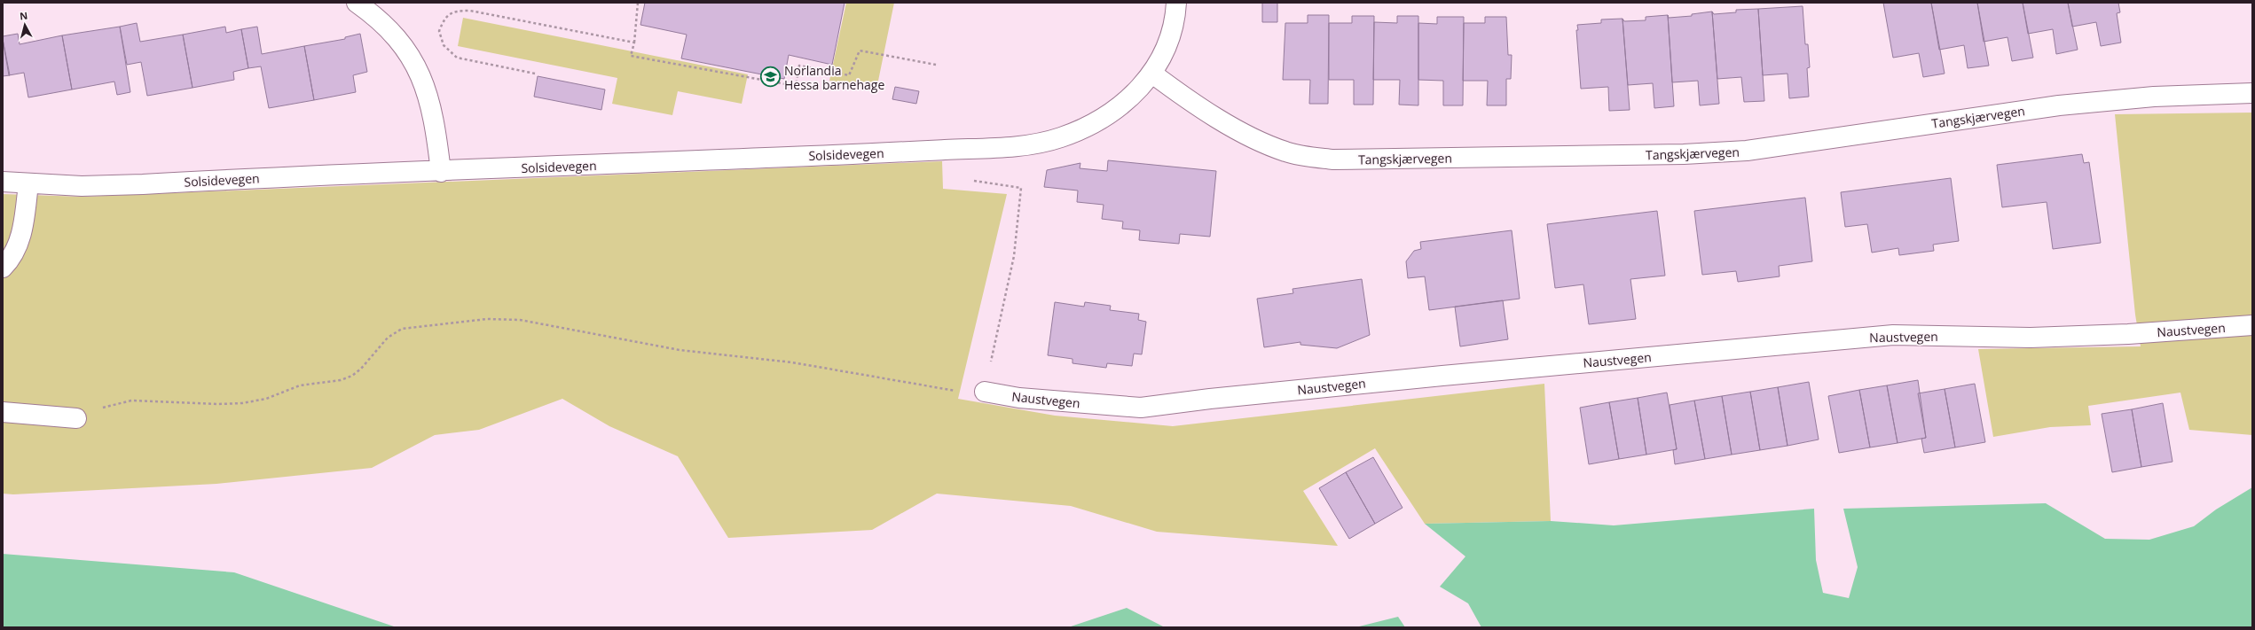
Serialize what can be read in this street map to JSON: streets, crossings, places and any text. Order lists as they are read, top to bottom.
{
  "streets": {
    "street": ["Tangskjærvegen", "Solsidevegen", "Naustvegen"]
  },
  "crossings": [
    ["Tangskjærvegen", "Solsidevegen"]
  ],
  "places": {
    "school or university": ["Norlandia Hessa barnehage"]
  },
  "north": "top"
}
